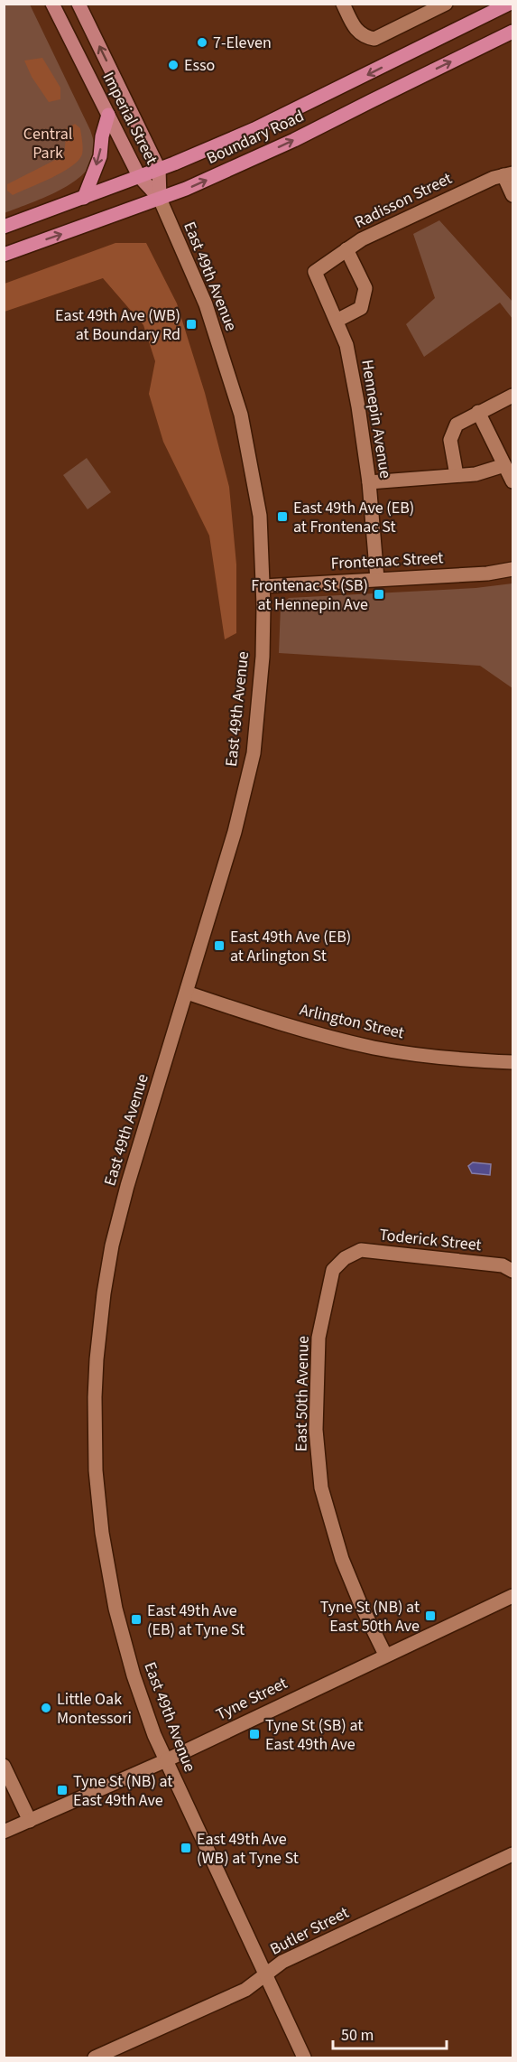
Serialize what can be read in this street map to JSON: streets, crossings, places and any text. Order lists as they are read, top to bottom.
{
  "streets": {
    "main road": ["Imperial Street", "Boundary Road"],
    "street": [
      "Radisson Street",
      "East 49th Avenue",
      "Hennepin Avenue",
      "Frontenac Street",
      "Arlington Street",
      "Toderick Street",
      "East 50th Avenue",
      "Tyne Street",
      "Butler Street"
    ]
  },
  "crossings": [
    ["Imperial Street", "Boundary Road"],
    ["Imperial Street", "East 49th Avenue"],
    ["Boundary Road", "East 49th Avenue"],
    ["Radisson Street", "Hennepin Avenue"],
    ["East 49th Avenue", "Frontenac Street"],
    ["East 49th Avenue", "Arlington Street"],
    ["East 49th Avenue", "Tyne Street"],
    ["East 49th Avenue", "Butler Street"],
    ["Hennepin Avenue", "Frontenac Street"],
    ["Toderick Street", "East 50th Avenue"],
    ["East 50th Avenue", "Tyne Street"]
  ],
  "parks": ["Central Park"],
  "places": {
    "other": ["7-Eleven", "Esso", "Little Oak Montessori"],
    "transit": [
      "East 49th Ave (WB) at Boundary Rd",
      "East 49th Ave (EB) at Frontenac St",
      "Frontenac St (SB) at Hennepin Ave",
      "East 49th Ave (EB) at Arlington St",
      "Tyne St (NB) at East 50th Ave",
      "East 49th Ave (EB) at Tyne St",
      "Tyne St (SB) at East 49th Ave",
      "Tyne St (NB) at East 49th Ave",
      "East 49th Ave (WB) at Tyne St"
    ]
  },
  "scale_bar": "50 m"
}
